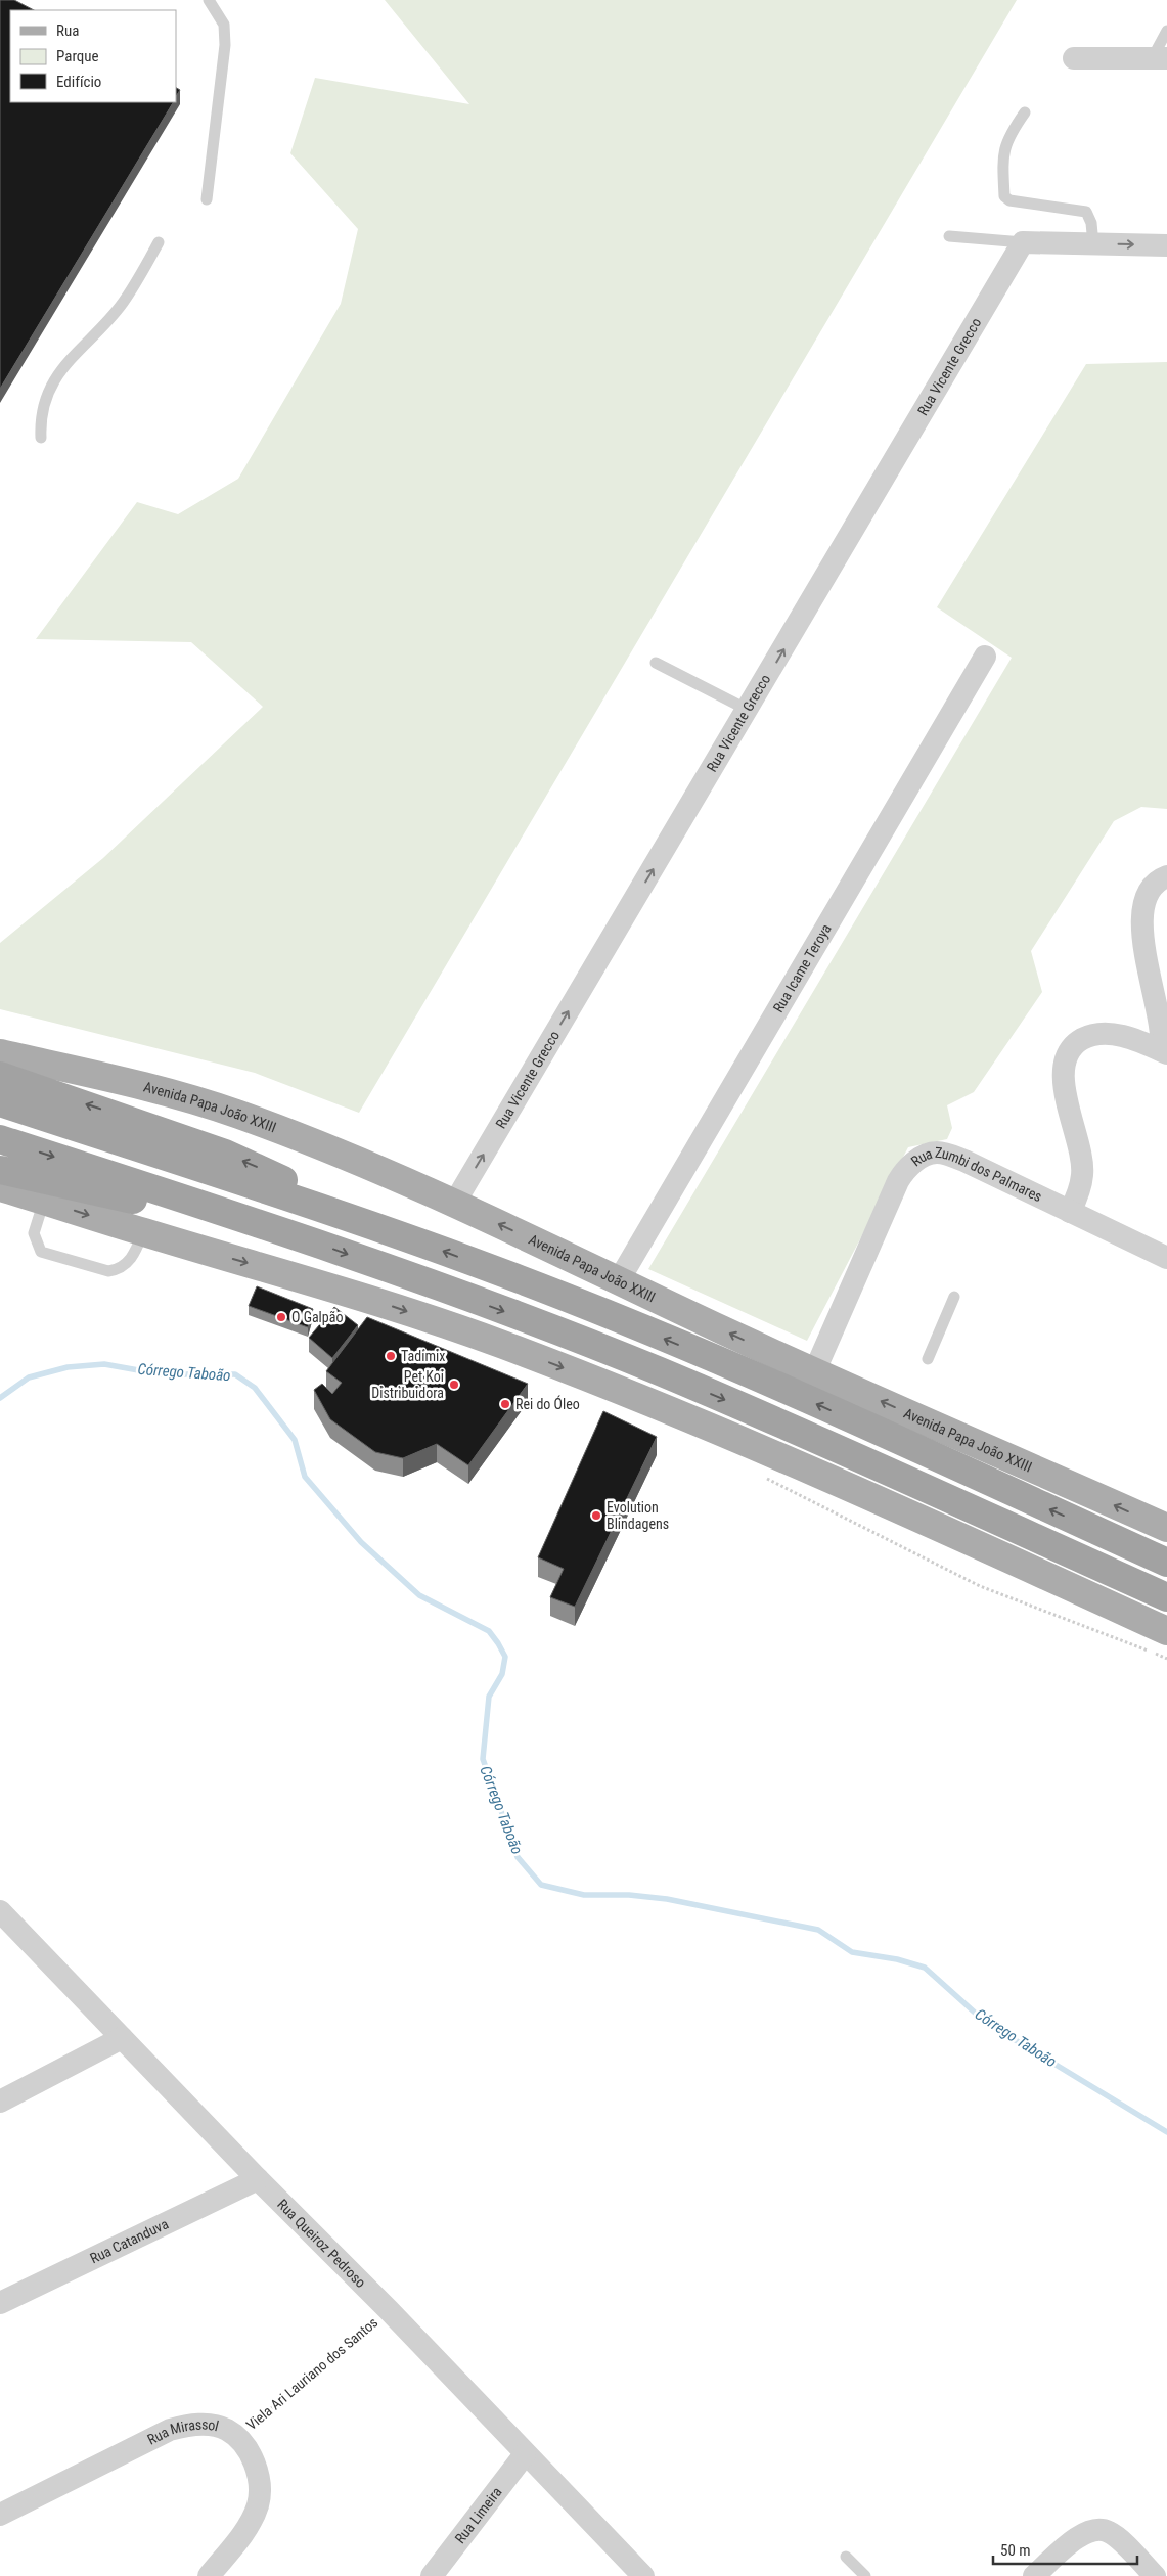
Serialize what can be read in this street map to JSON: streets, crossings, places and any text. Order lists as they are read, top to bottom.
{
  "streets": {
    "highway": ["Avenida Papa João XXIII"],
    "street": [
      "Rua Vicente Grecco",
      "Rua Icame Teroya",
      "Rua Zumbi dos Palmares",
      "Rua Catanduva",
      "Rua Queiroz Pedroso",
      "Rua Mirassol",
      "Rua Limeira"
    ],
    "path": ["Viela Ari Lauriano dos Santos"]
  },
  "crossings": [
    ["Rua Vicente Grecco", "Avenida Papa João XXIII"],
    ["Rua Icame Teroya", "Avenida Papa João XXIII"],
    ["Avenida Papa João XXIII", "Rua Zumbi dos Palmares"],
    ["Rua Catanduva", "Rua Queiroz Pedroso"],
    ["Rua Queiroz Pedroso", "Viela Ari Lauriano dos Santos"],
    ["Rua Queiroz Pedroso", "Rua Limeira"],
    ["Viela Ari Lauriano dos Santos", "Rua Mirassol"]
  ],
  "one_way": ["Rua Vicente Grecco"],
  "water": ["Córrego Taboão"],
  "places": [
    "O Galpão",
    "Tadimix",
    "Pet Koi Distribuidora",
    "Rei do Óleo",
    "Evolution Blindagens"
  ],
  "legend": ["Rua", "Parque", "Edifício"],
  "scale_bar": "50 m"
}
